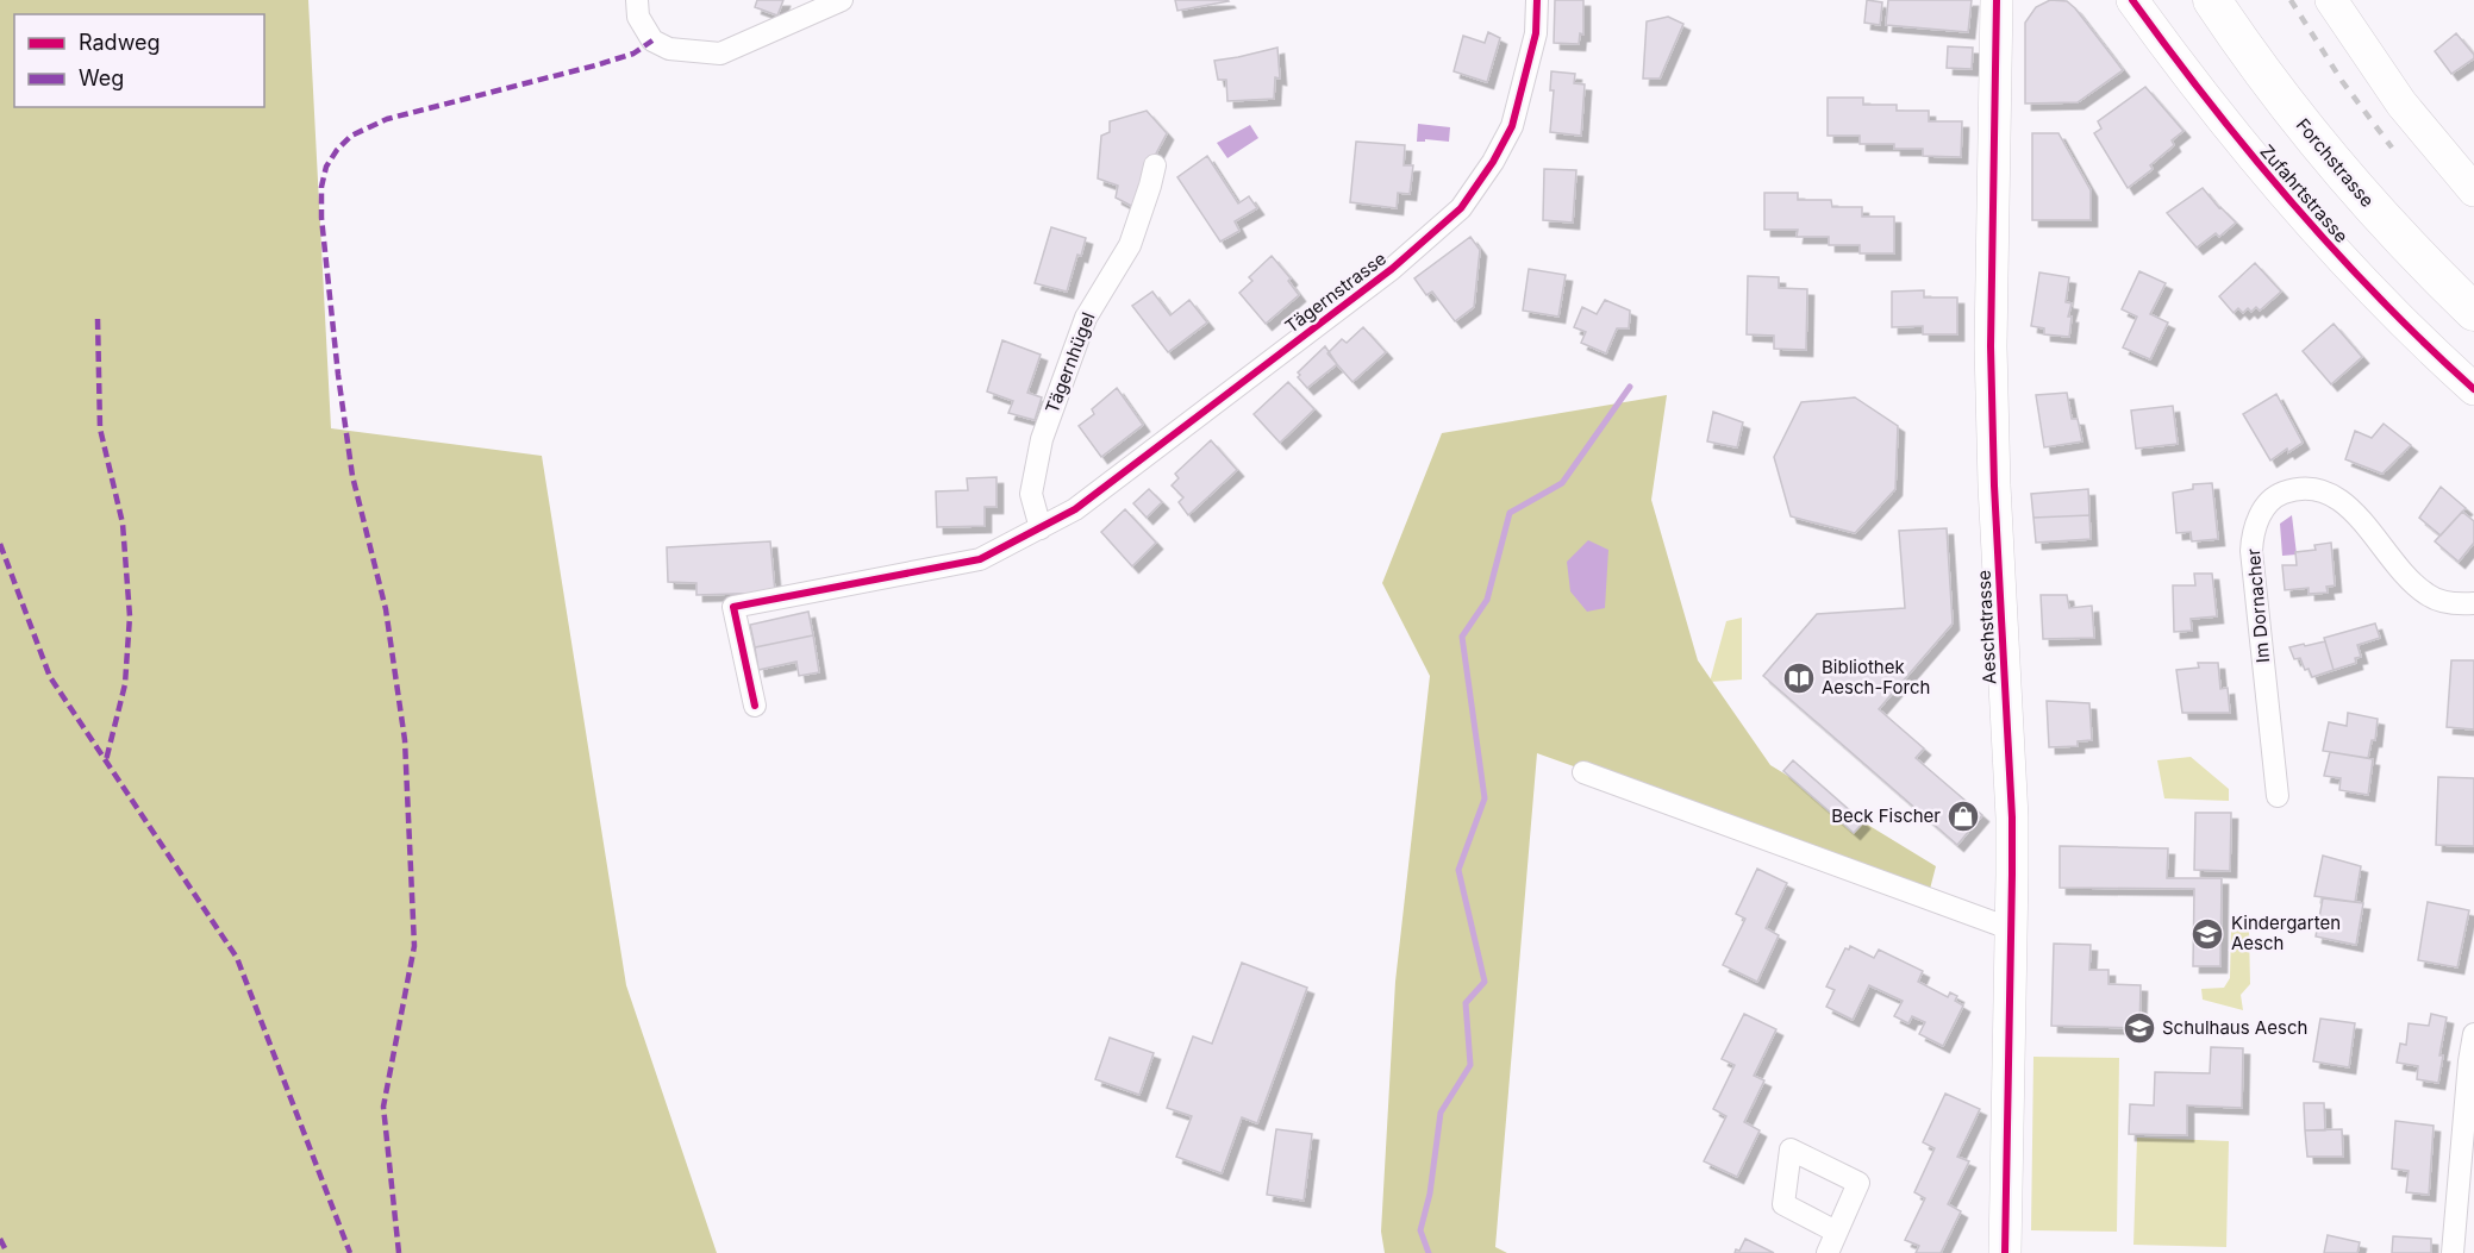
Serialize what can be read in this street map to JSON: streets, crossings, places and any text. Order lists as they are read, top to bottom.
{
  "streets": {
    "highway": ["Forchstrasse"],
    "main road": ["Zufahrtstrasse", "Aeschstrasse"],
    "street": ["Tägernstrasse", "Tägernhügel", "Im Dornacher"]
  },
  "crossings": [
    ["Tägernstrasse", "Tägernhügel"]
  ],
  "places": {
    "library": ["Bibliothek Aesch-Forch"],
    "shop": ["Beck Fischer"],
    "school or university": ["Kindergarten Aesch", "Schulhaus Aesch"]
  },
  "legend": ["Radweg", "Weg"]
}
